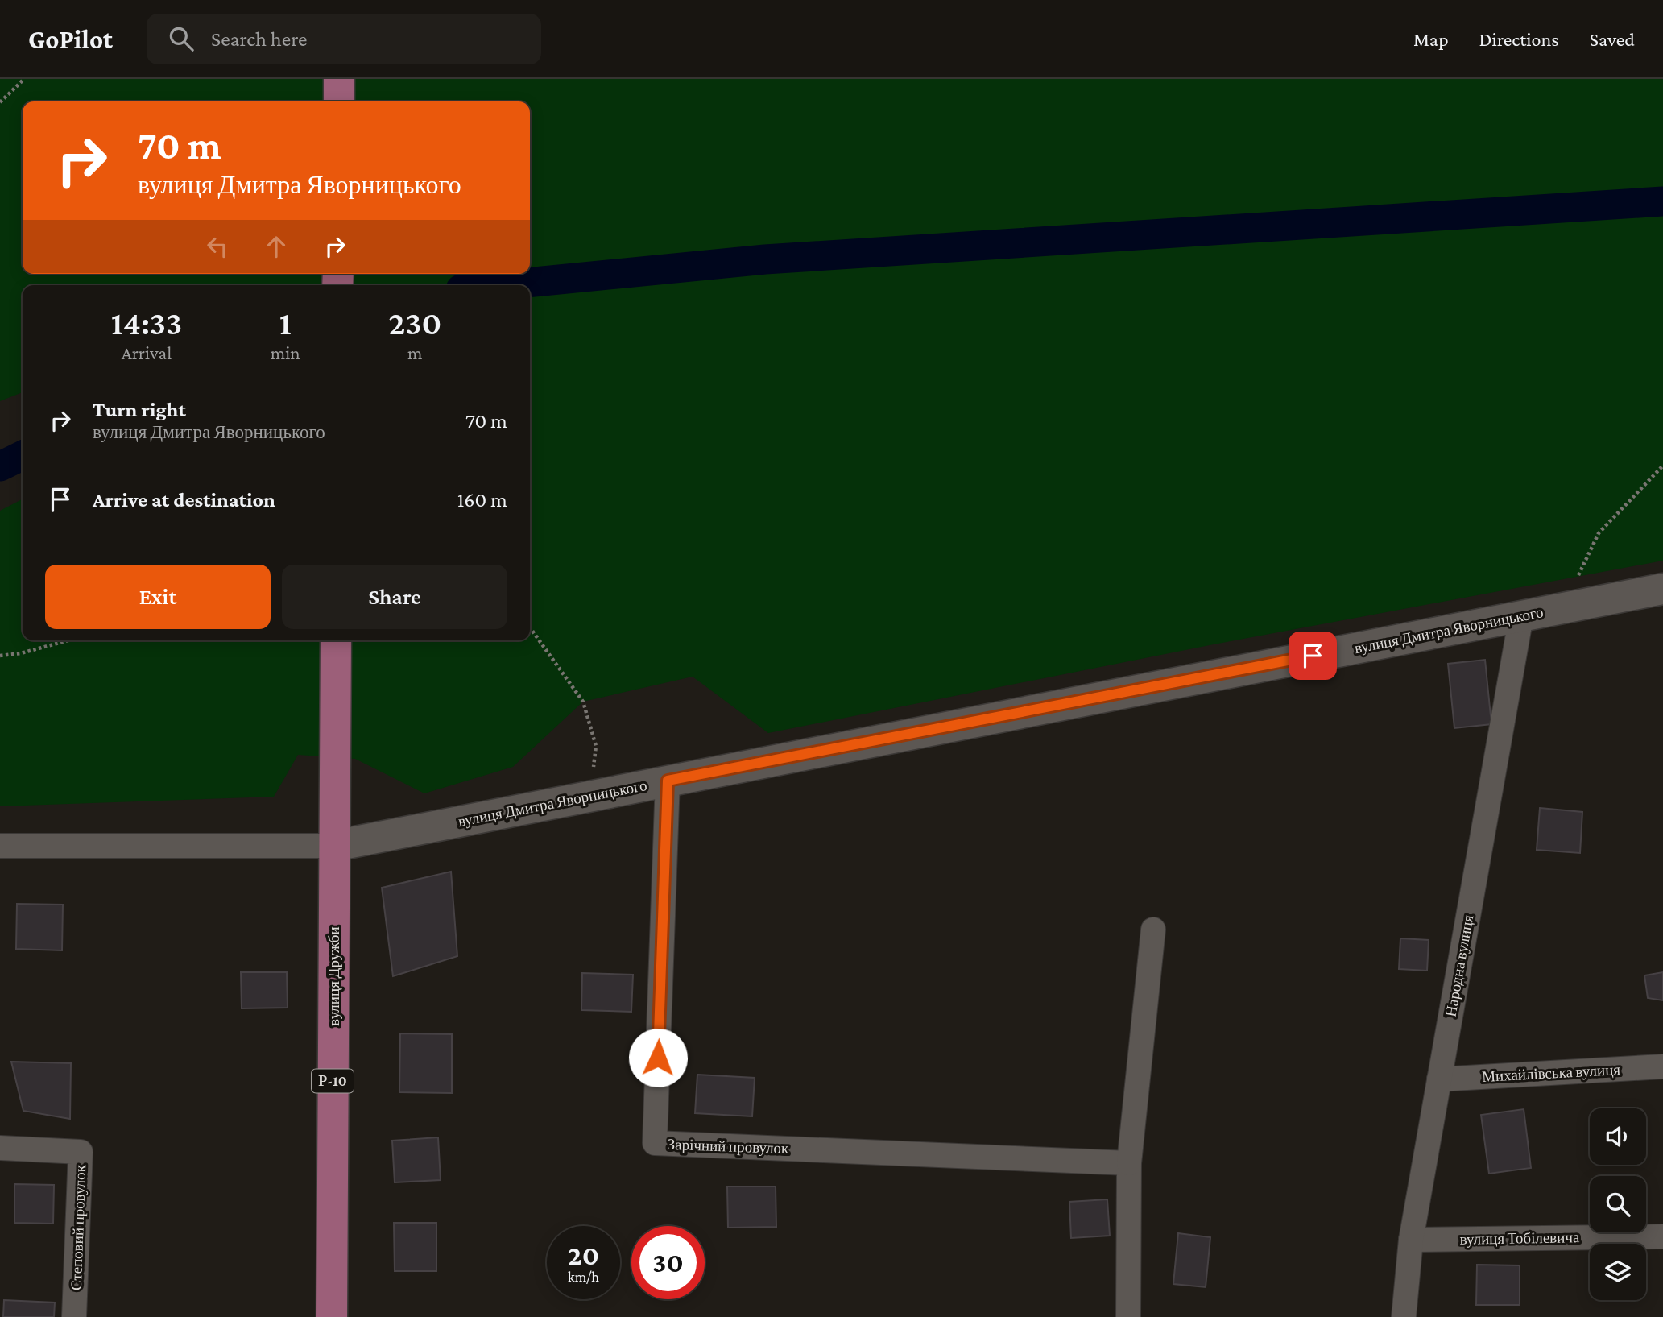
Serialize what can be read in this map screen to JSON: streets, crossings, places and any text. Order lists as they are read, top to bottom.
{
  "streets": {
    "main road": ["вулиця Дмитра Яворницького", "вулиця Дружби", "Р-10"],
    "street": [
      "Народна вулиця",
      "Михайлівська вулиця",
      "Зарічний провулок",
      "Степовий провулок",
      "вулиця Тобілевича"
    ]
  },
  "crossings": [
    ["вулиця Дмитра Яворницького", "Народна вулиця"],
    ["вулиця Дмитра Яворницького", "вулиця Дружби"],
    ["вулиця Дмитра Яворницького", "Зарічний провулок"],
    ["Народна вулиця", "Михайлівська вулиця"],
    ["Народна вулиця", "вулиця Тобілевича"]
  ],
  "page": {
    "header": "GoPilot",
    "search": "Search here",
    "nav": ["Map", "Directions", "Saved"],
    "turn": ["70 m", "вулиця Дмитра Яворницького"],
    "eta": [
      "14:33",
      "Arrival",
      "1",
      "min",
      "230",
      "m"
    ],
    "list": [
      {
        "name": "Turn right",
        "note": "вулиця Дмитра Яворницького",
        "value": "70 m"
      },
      {
        "name": "Arrive at destination",
        "value": "160 m"
      }
    ],
    "buttons": ["Exit", "Share"],
    "speed": "20 km/h",
    "limit": "30"
  }
}
